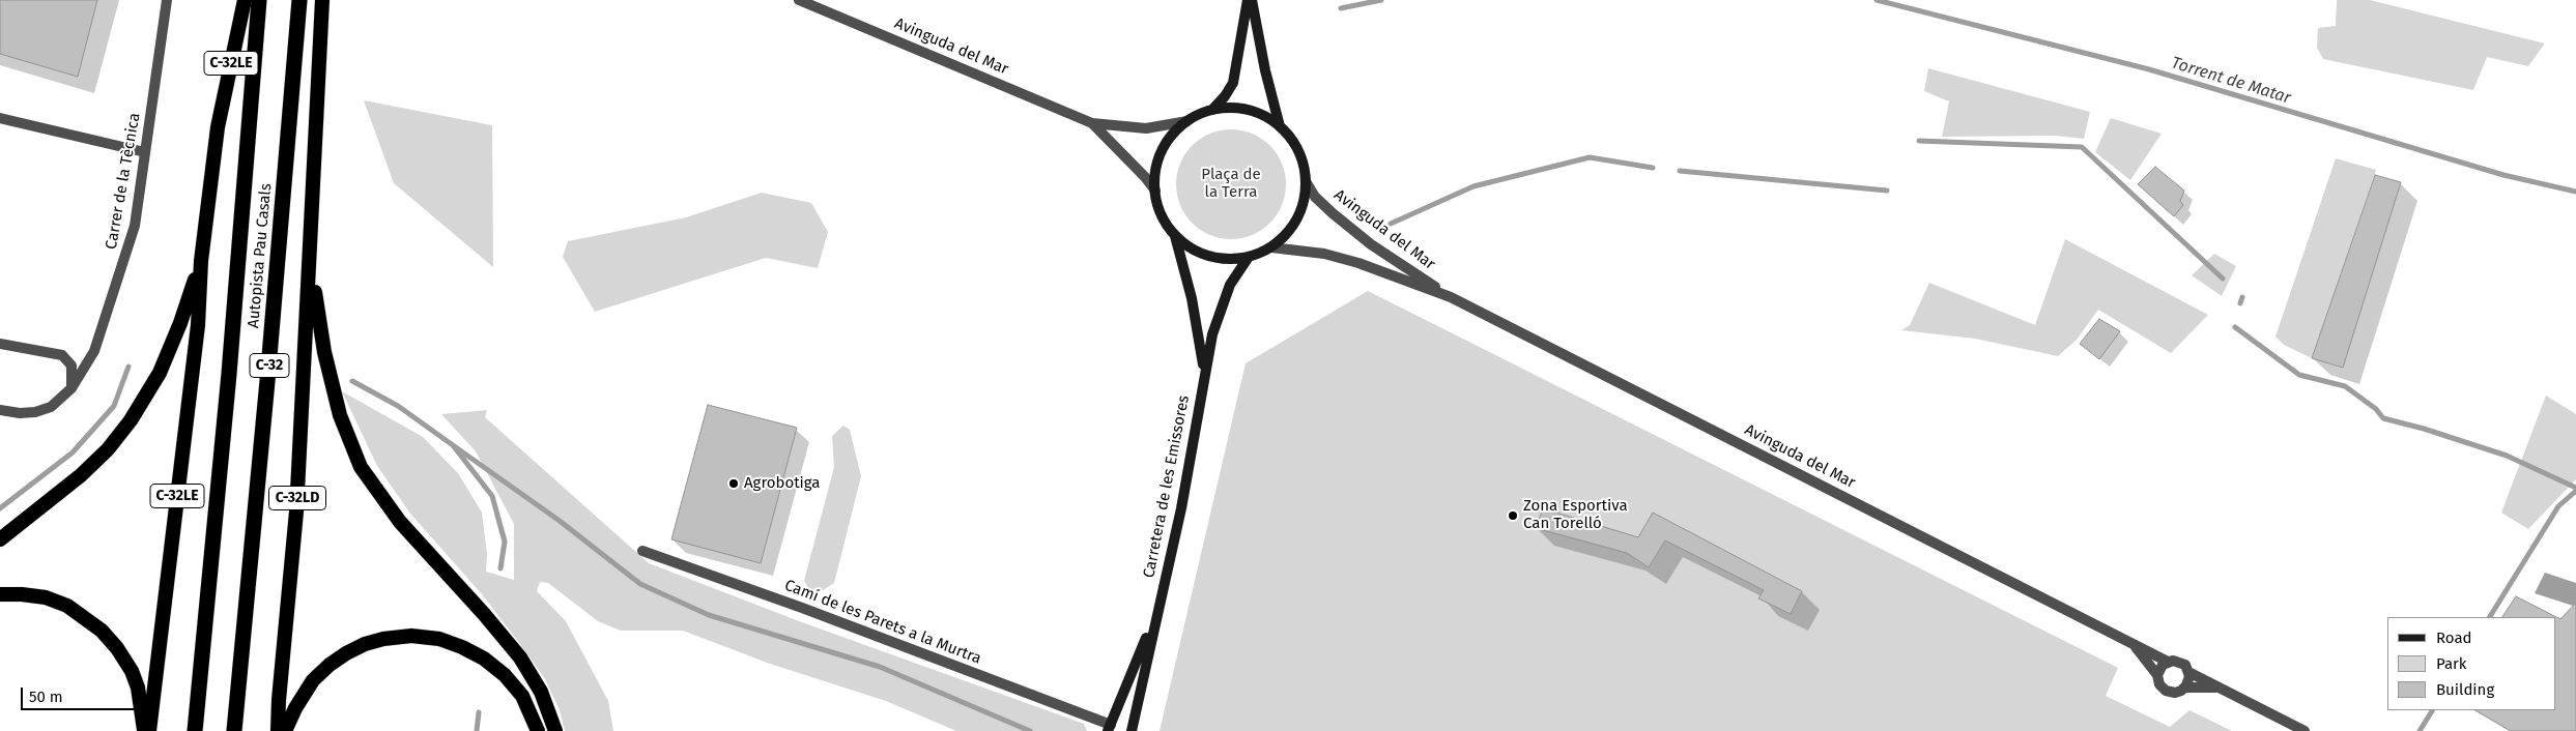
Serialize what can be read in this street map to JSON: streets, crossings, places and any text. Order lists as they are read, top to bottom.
{
  "streets": {
    "highway": [
      "C-32LE",
      "Autopista Pau Casals",
      "C-32",
      "C-32LD"
    ],
    "main road": ["Carretera de les Emissores"],
    "street": ["Avinguda del Mar", "Carrer de la Tècnica", "Camí de les Parets a la Murtra"]
  },
  "crossings": [
    ["Avinguda del Mar", "Carretera de les Emissores"]
  ],
  "water": ["Torrent de Matar"],
  "parks": ["Plaça de la Terra"],
  "places": ["Agrobotiga", "Zona Esportiva Can Torelló"],
  "legend": ["Road", "Park", "Building"],
  "scale_bar": "50 m"
}
